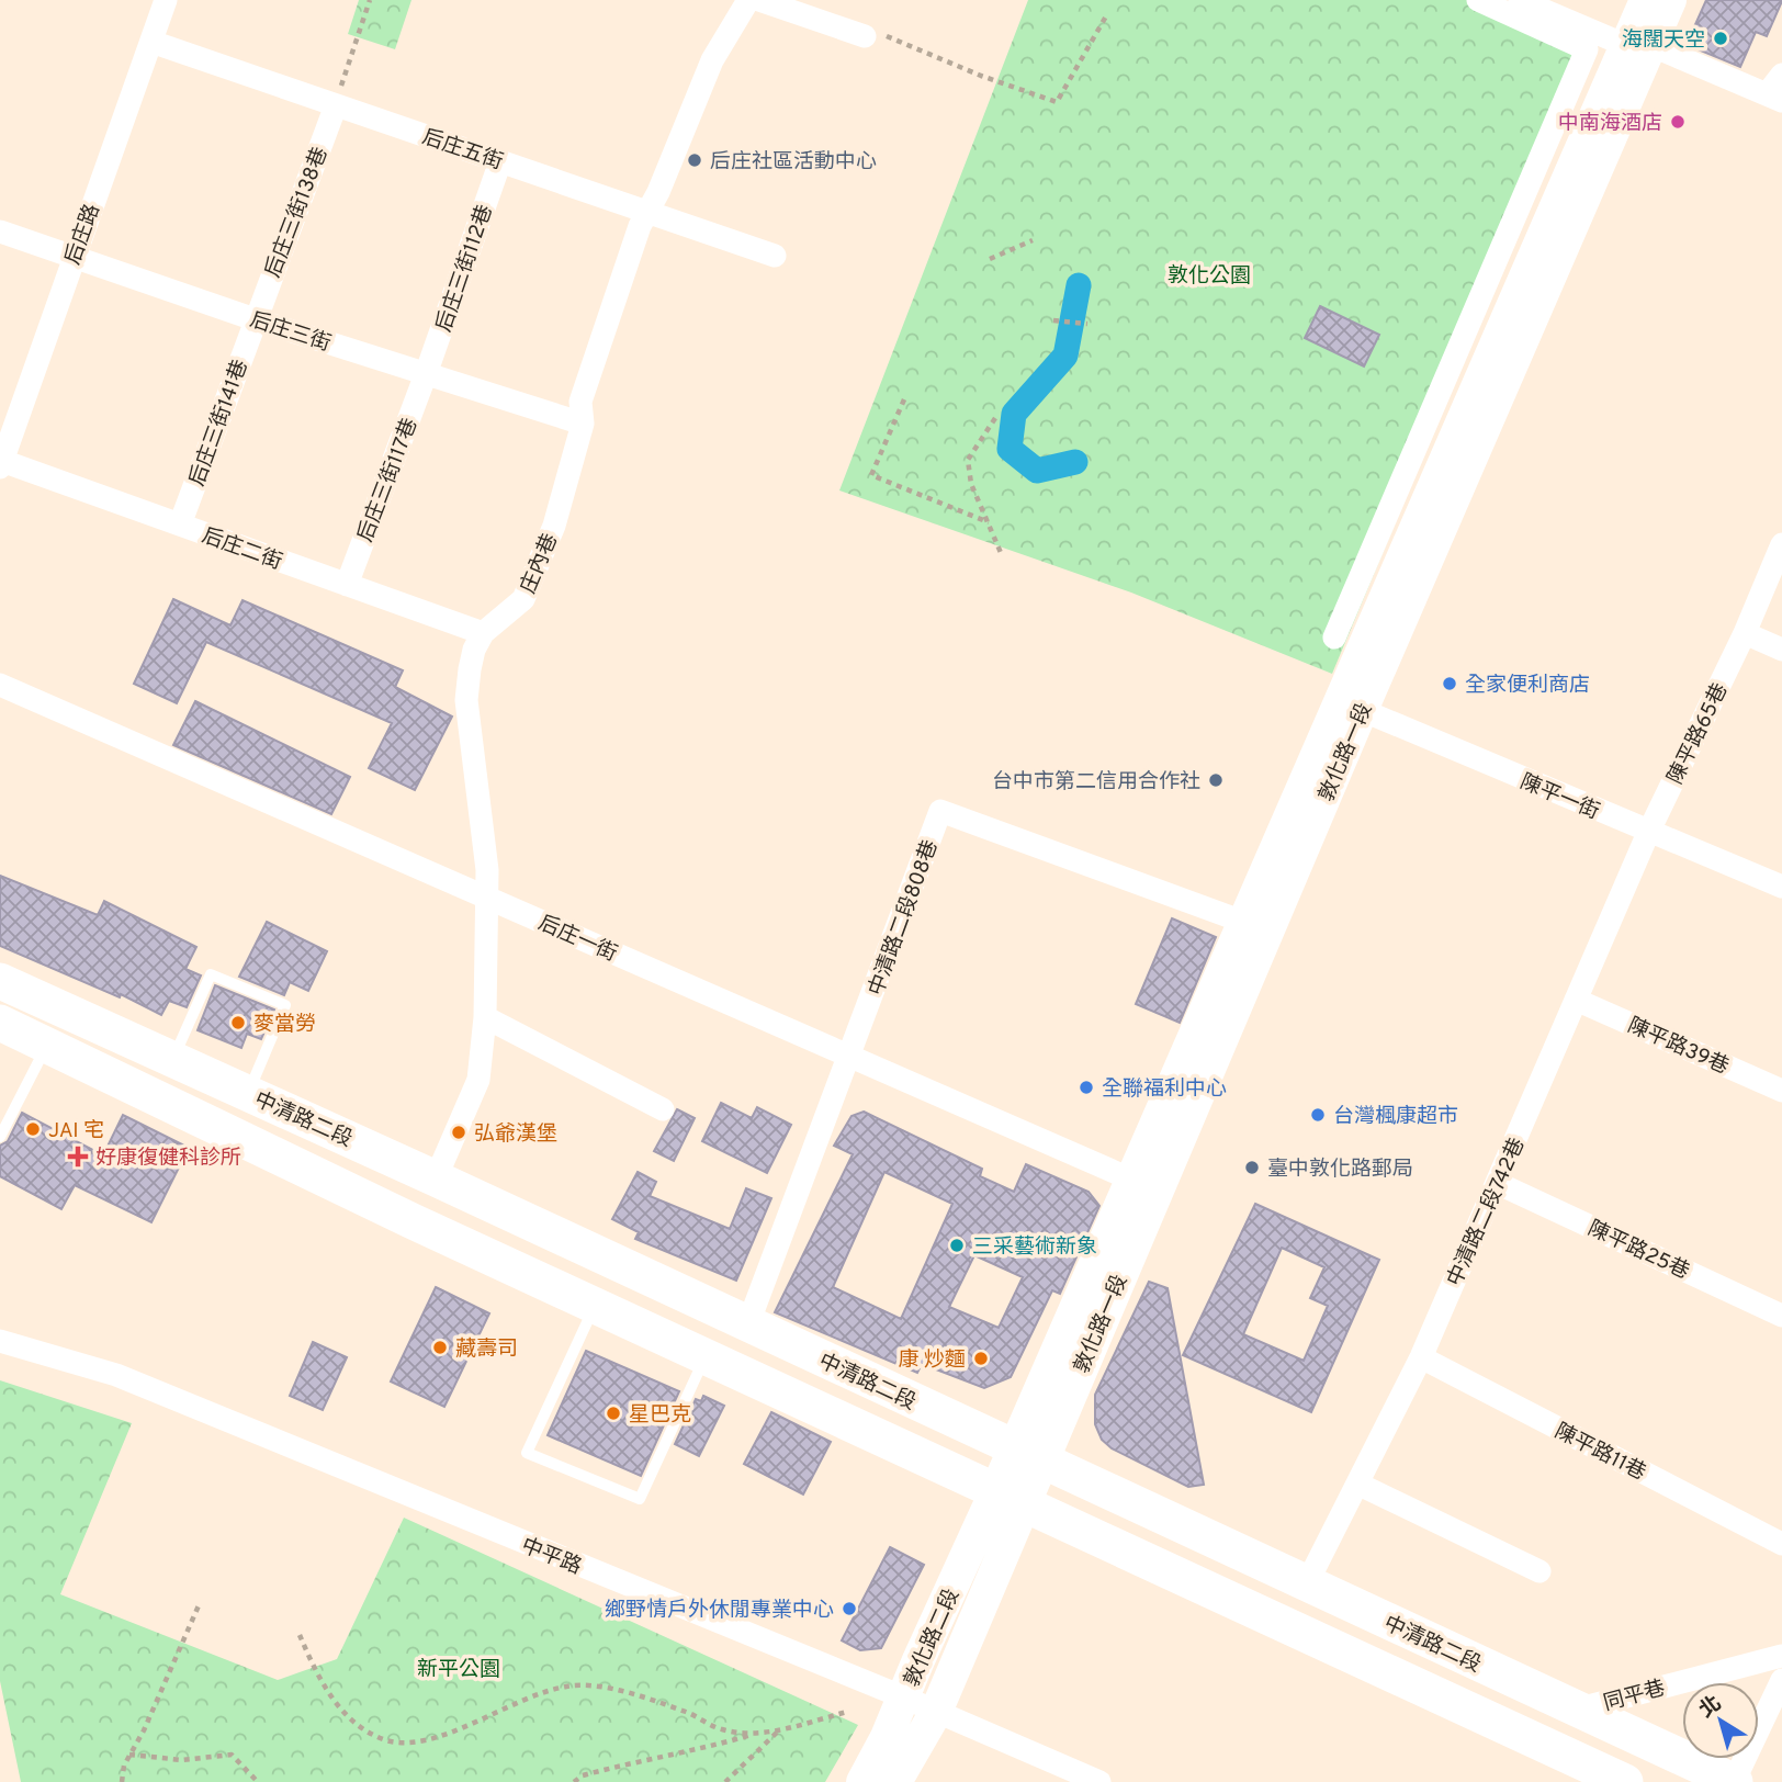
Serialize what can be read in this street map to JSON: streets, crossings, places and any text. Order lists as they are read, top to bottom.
{
  "streets": {
    "main road": ["中清路二段"],
    "street": [
      "后庄五街",
      "后庄三街138巷",
      "后庄路",
      "后庄三街112巷",
      "后庄三街",
      "后庄三街141巷",
      "后庄三街117巷",
      "后庄二街",
      "庄內巷",
      "陳平路65巷",
      "敦化路一段",
      "陳平一街",
      "中清路二段808巷",
      "后庄一街",
      "陳平路39巷",
      "中清路二段742巷",
      "陳平路25巷",
      "陳平路11巷",
      "中平路",
      "敦化路二段",
      "同平巷"
    ]
  },
  "crossings": [
    ["后庄五街", "后庄三街138巷"],
    ["后庄五街", "后庄路"],
    ["后庄五街", "后庄三街112巷"],
    ["后庄五街", "庄內巷"],
    ["后庄三街138巷", "后庄三街"],
    ["后庄三街138巷", "后庄三街141巷"],
    ["后庄路", "后庄三街"],
    ["后庄路", "后庄二街"],
    ["后庄三街112巷", "后庄三街"],
    ["后庄三街112巷", "后庄三街117巷"],
    ["后庄三街", "后庄三街141巷"],
    ["后庄三街", "后庄三街117巷"],
    ["后庄三街", "庄內巷"],
    ["后庄三街141巷", "后庄二街"],
    ["后庄三街117巷", "后庄二街"],
    ["后庄二街", "庄內巷"],
    ["陳平路65巷", "陳平一街"],
    ["陳平路65巷", "中清路二段742巷"],
    ["敦化路一段", "陳平一街"],
    ["敦化路一段", "中清路二段808巷"],
    ["敦化路一段", "后庄一街"],
    ["敦化路一段", "中清路二段"],
    ["敦化路一段", "敦化路二段"],
    ["陳平一街", "中清路二段742巷"],
    ["中清路二段808巷", "后庄一街"],
    ["中清路二段808巷", "中清路二段"],
    ["陳平路39巷", "中清路二段742巷"],
    ["中清路二段", "中清路二段742巷"],
    ["中清路二段", "同平巷"],
    ["中清路二段742巷", "陳平路25巷"],
    ["中清路二段742巷", "陳平路11巷"],
    ["中平路", "敦化路二段"]
  ],
  "parks": ["敦化公園", "新平公園"],
  "places": {
    "other": [
      "海闊天空",
      "中南海酒店",
      "后庄社區活動中心",
      "全家便利商店",
      "台中市第二信用合作社",
      "麥當勞",
      "全聯福利中心",
      "台灣楓康超市",
      "JAI 宅",
      "弘爺漢堡",
      "臺中敦化路郵局",
      "三采藝術新象",
      "藏壽司",
      "康 炒麵",
      "星巴克",
      "鄉野情戶外休閒專業中心"
    ],
    "health": ["好康復健科診所"]
  },
  "north": "top left"
}
